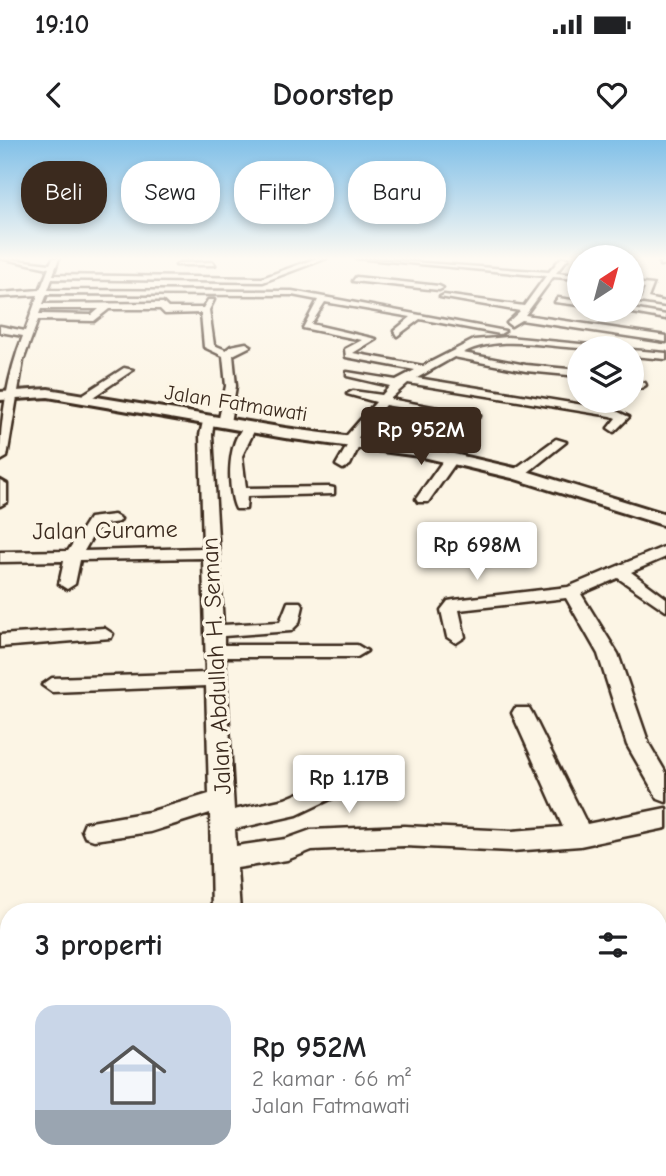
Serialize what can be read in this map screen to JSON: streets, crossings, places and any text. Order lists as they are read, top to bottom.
{
  "streets": {
    "street": ["Jalan Fatmawati", "Jalan Gurame", "Jalan Abdullah H. Seman"]
  },
  "crossings": [
    ["Jalan Fatmawati", "Jalan Abdullah H. Seman"],
    ["Jalan Gurame", "Jalan Abdullah H. Seman"]
  ],
  "north": "top right",
  "page": {
    "status": "19:10",
    "header": "Doorstep",
    "chip": [
      "Beli",
      "Sewa",
      "Filter",
      "Baru"
    ],
    "price": ["Rp 952M", "Rp 698M", "Rp 1.17B"],
    "heading": "3 properti",
    "list": [
      {
        "name": "Rp 952M",
        "note": "2 kamar · 66 m² · Jalan Fatmawati"
      }
    ]
  }
}
